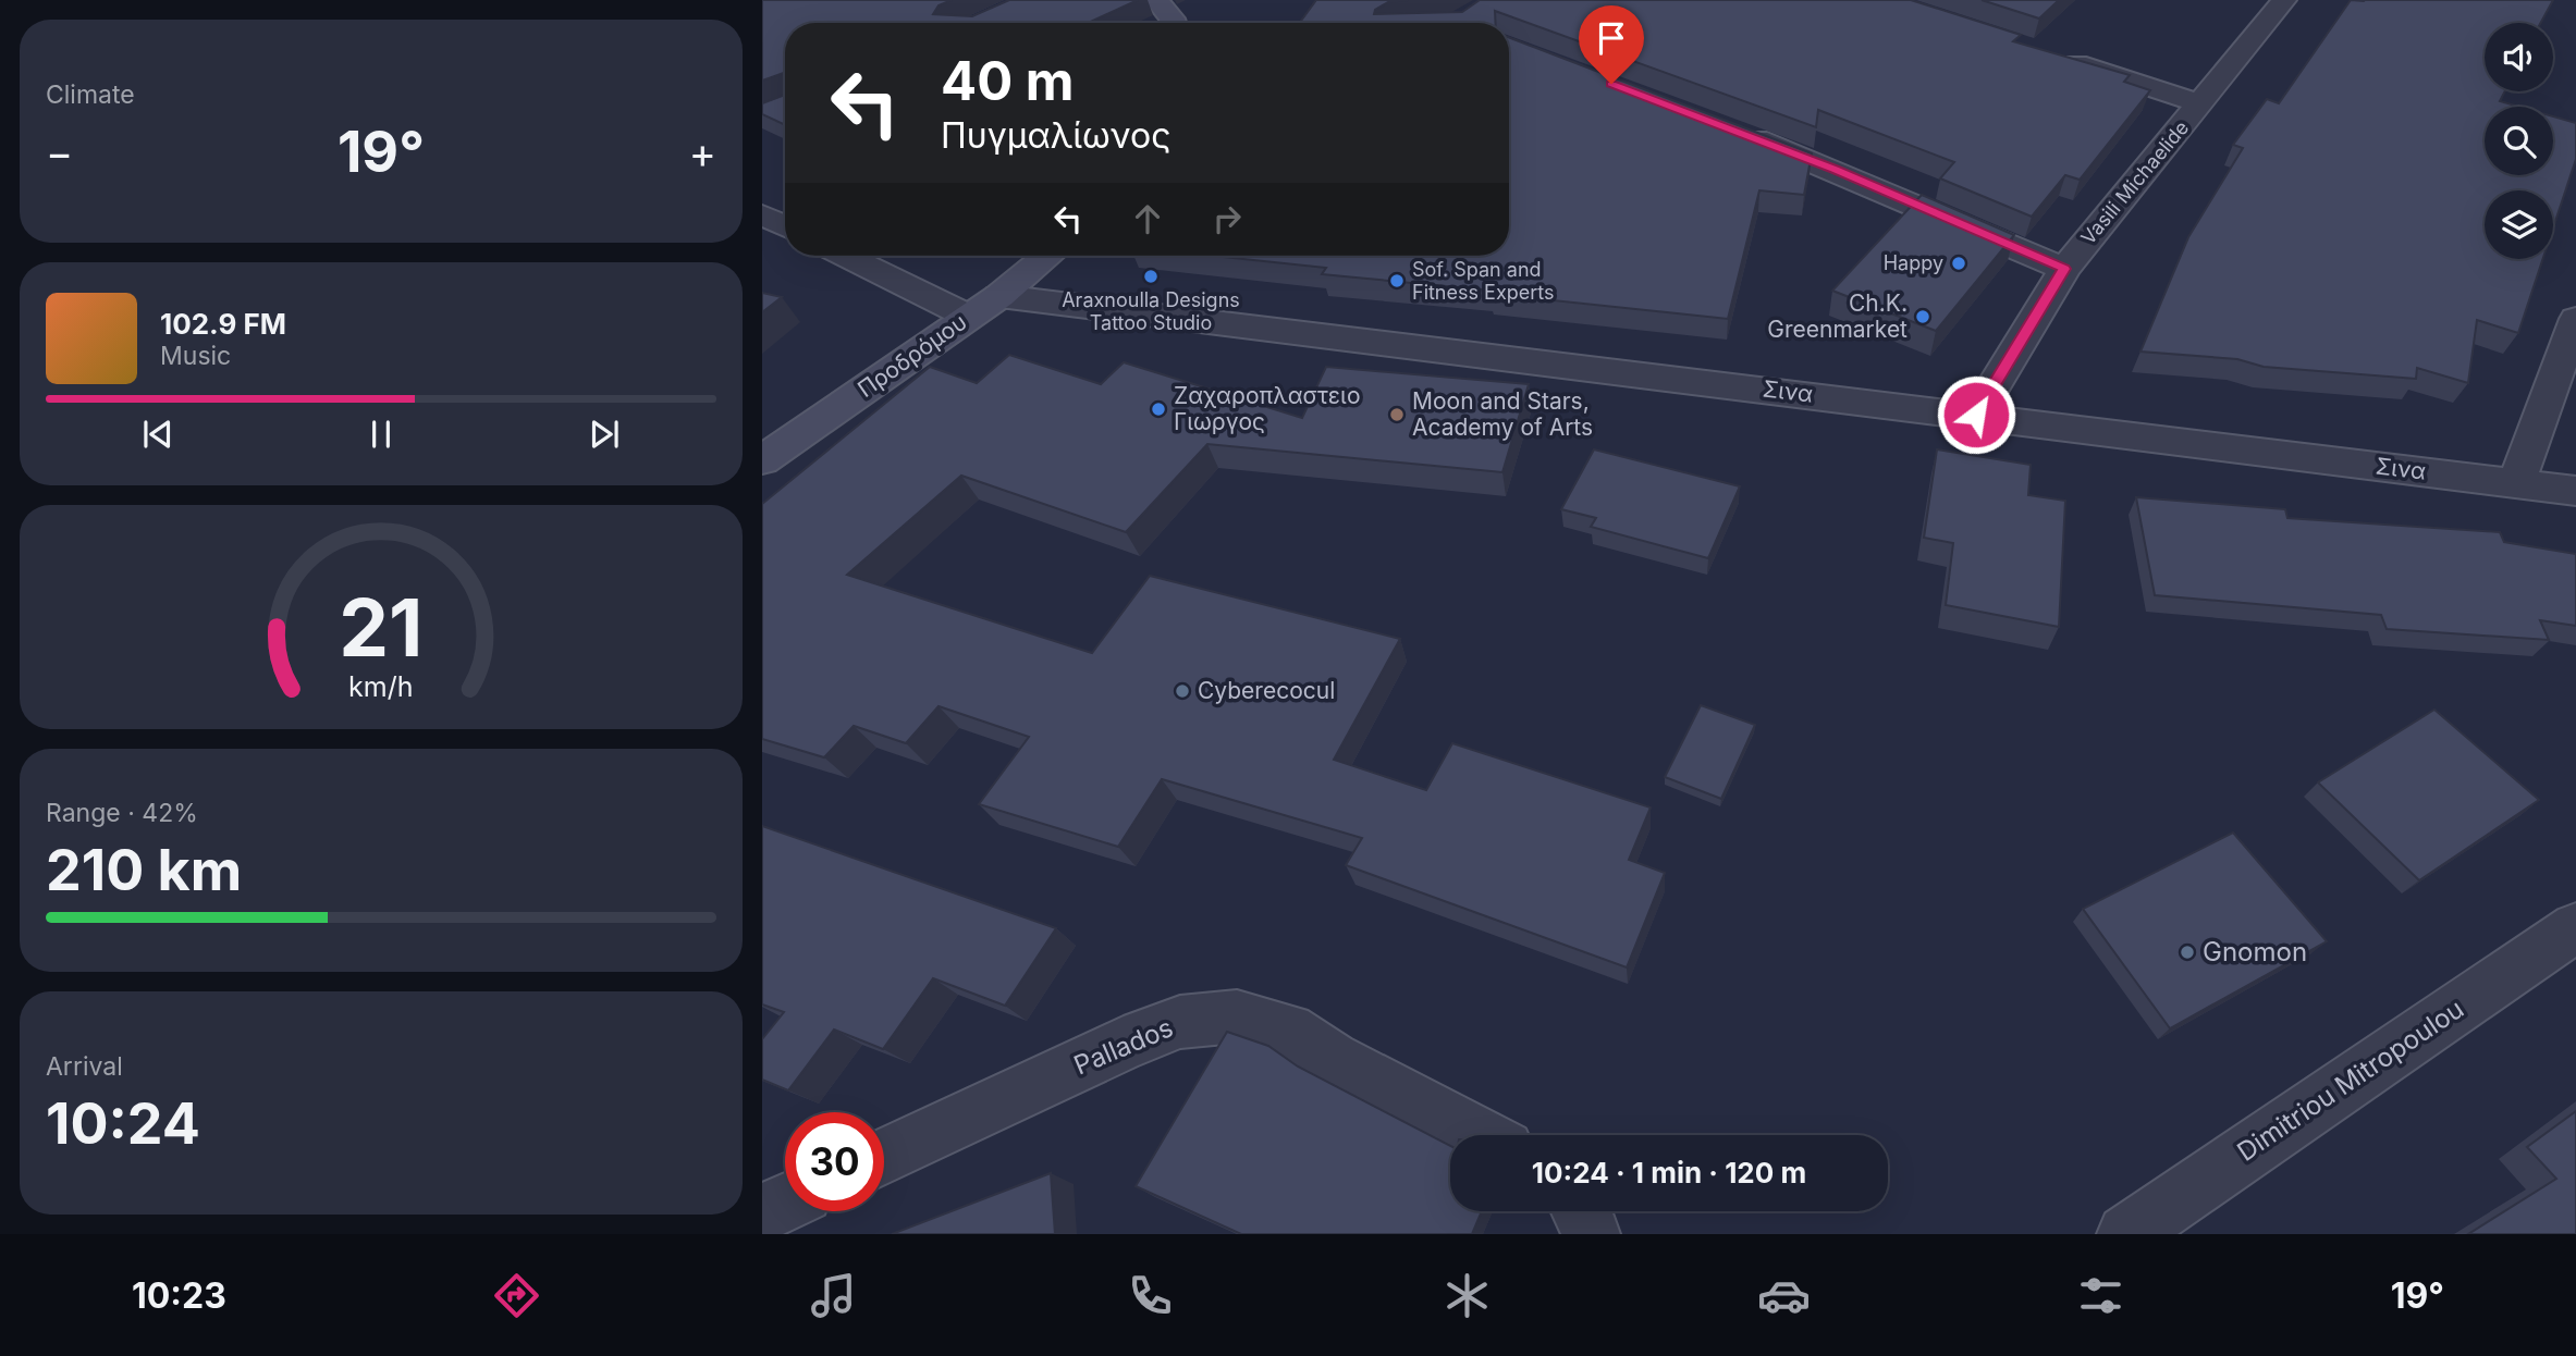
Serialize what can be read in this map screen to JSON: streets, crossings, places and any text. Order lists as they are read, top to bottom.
{
  "streets": {
    "street": [
      "Vasili Michaelide",
      "Προδρόμου",
      "Σινα",
      "Pallados",
      "Dimitriou Mitropoulou"
    ]
  },
  "crossings": [
    ["Vasili Michaelide", "Σινα"],
    ["Προδρόμου", "Σινα"]
  ],
  "places": [
    "Happy",
    "Araxnoulla Designs Tattoo Studio",
    "Sof. Span and Fitness Experts",
    "Ch.K. Greenmarket",
    "Ζαχαροπλαστειο Γιωργος",
    "Moon and Stars, Academy of Arts",
    "Cyberecocul",
    "Gnomon"
  ],
  "page": {
    "tile": [
      "Climate",
      ["Range · 42%", "210 km"],
      ["Arrival", "10:24"]
    ],
    "turn": ["40 m", "Πυγμαλίωνος"],
    "heat": ["−", "19°", "+"],
    "song": ["102.9 FM", "Music"],
    "limit": "30",
    "trip": "10:24 · 1 min · 120 m",
    "tabs": ["10:23", "19°"],
    "gauge": ["21", "km/h"]
  }
}
